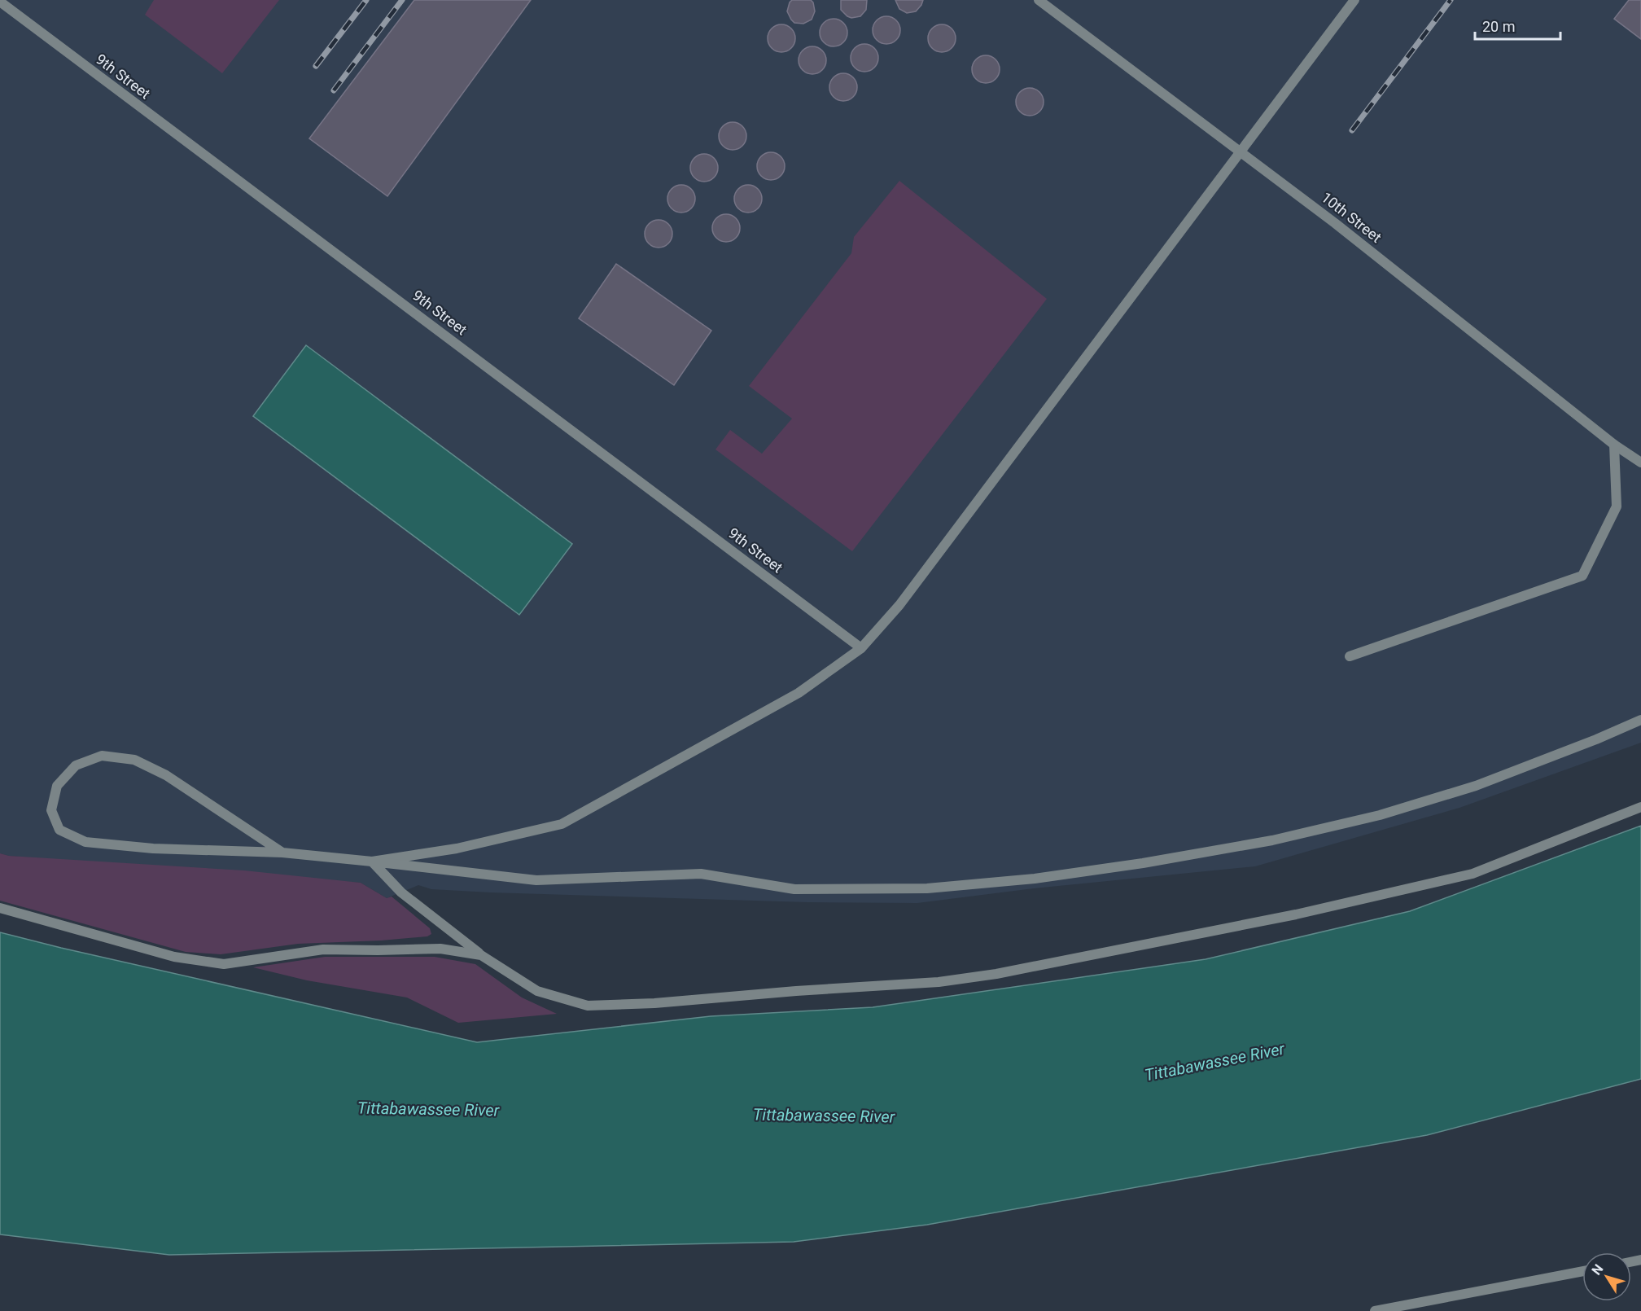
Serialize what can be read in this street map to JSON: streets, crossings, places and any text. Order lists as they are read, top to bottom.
{
  "streets": {
    "lane": ["9th Street", "10th Street"]
  },
  "water": ["Tittabawassee River"],
  "scale_bar": "20 m",
  "north": "top left"
}
